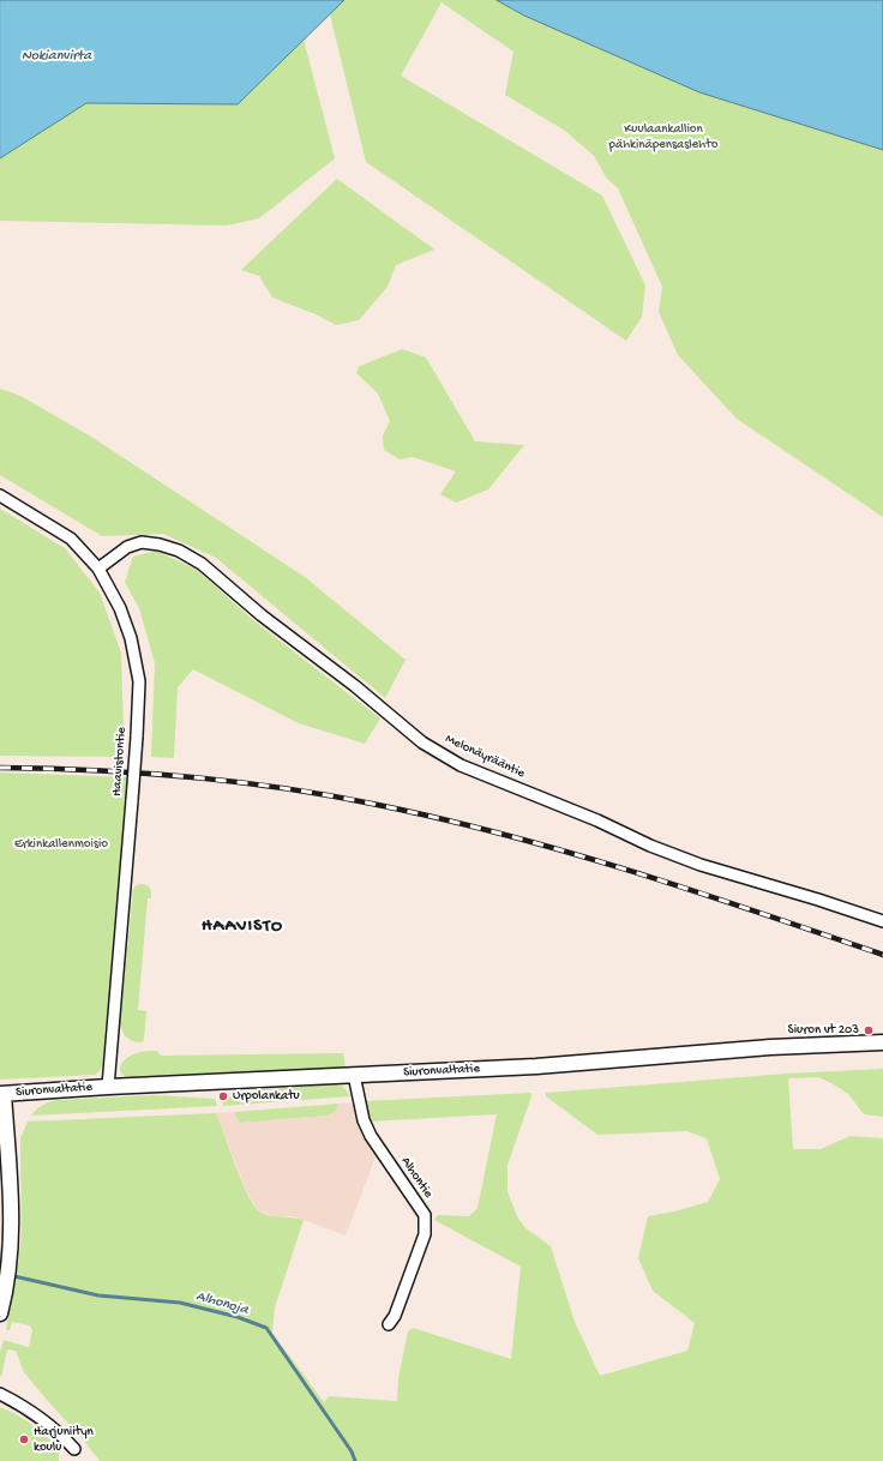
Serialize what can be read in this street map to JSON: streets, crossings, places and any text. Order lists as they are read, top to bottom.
{
  "streets": {
    "main road": ["Siuronvaltatie"],
    "street": ["Melonäyrääntie", "Haavistontie", "Alhontie"]
  },
  "crossings": [
    ["Melonäyrääntie", "Haavistontie"],
    ["Haavistontie", "Siuronvaltatie"],
    ["Siuronvaltatie", "Alhontie"]
  ],
  "districts": ["HAAVISTO"],
  "water": ["Nokianvirta", "Alhonoja"],
  "parks": ["Kuulaankallion pähkinäpensaslehto", "Erkinkallenmoisio"],
  "places": ["Siuron vt 203", "Urpolankatu", "Harjuniityn koulu"]
}
